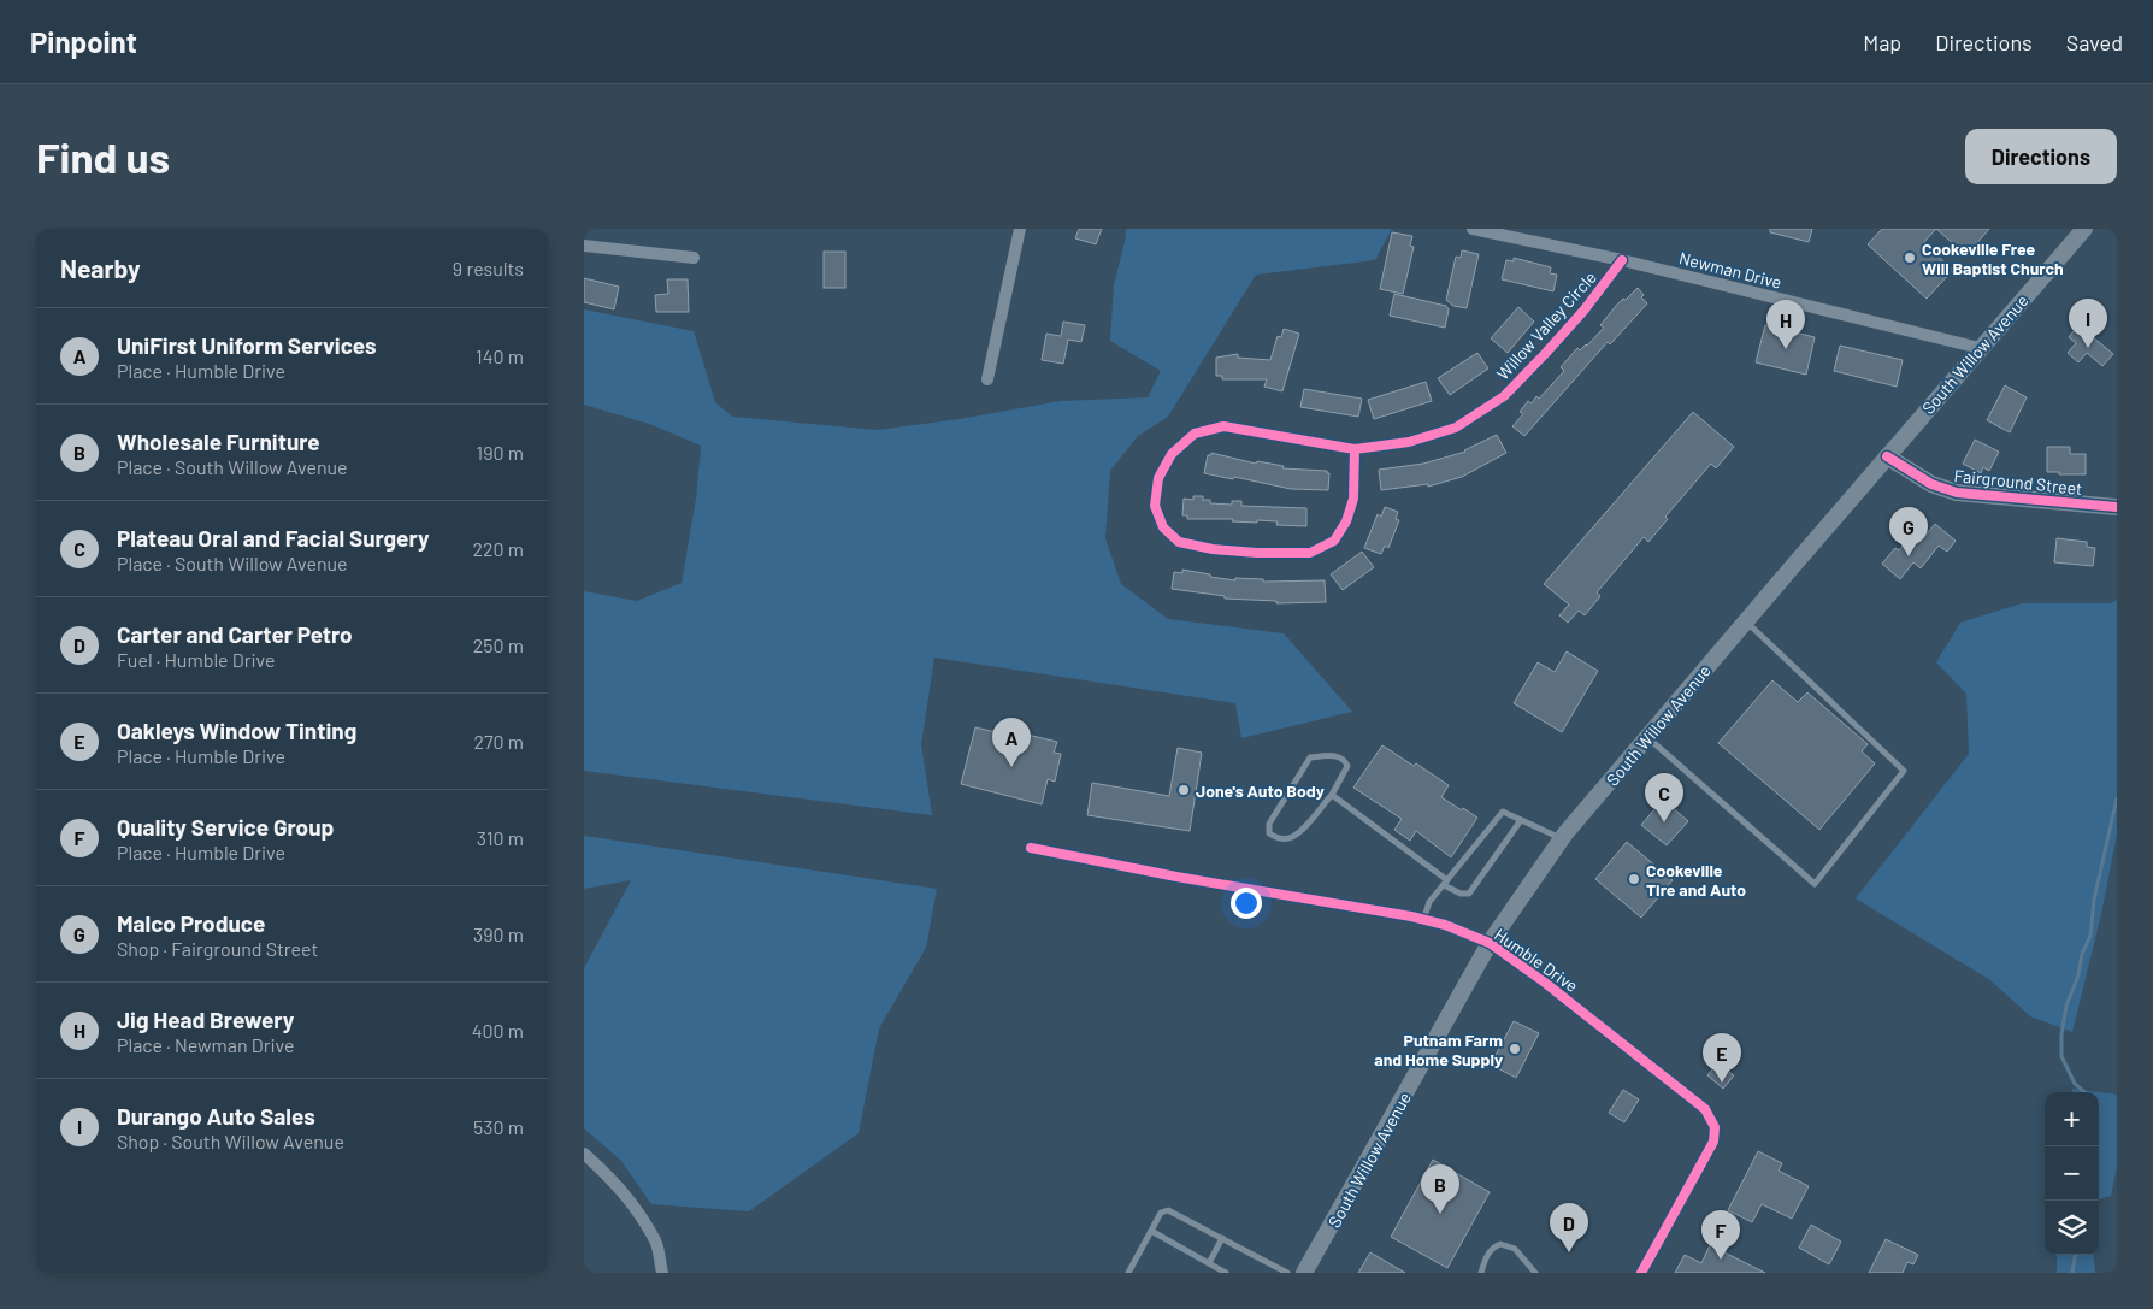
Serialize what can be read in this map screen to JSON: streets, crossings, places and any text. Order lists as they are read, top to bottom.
{
  "streets": {
    "main road": ["South Willow Avenue", "Fairground Street"],
    "street": ["Newman Drive", "Willow Valley Circle", "Humble Drive"]
  },
  "crossings": [
    ["Newman Drive", "Willow Valley Circle"],
    ["Newman Drive", "South Willow Avenue"],
    ["South Willow Avenue", "Fairground Street"],
    ["South Willow Avenue", "Humble Drive"]
  ],
  "places": [
    "Cookeville Free Will Baptist Church",
    "Jone's Auto Body",
    "Cookeville Tire and Auto",
    "Putnam Farm and Home Supply"
  ],
  "page": {
    "header": "Pinpoint",
    "nav": ["Map", "Directions", "Saved"],
    "buttons": "Directions",
    "title": "Find us",
    "heading": ["Nearby", "9 results"],
    "pins": [
      "I",
      "H",
      "G",
      "A",
      "C",
      "E",
      "B",
      "D",
      "F"
    ],
    "list": [
      {
        "mark": "A",
        "name": "UniFirst Uniform Services",
        "note": "Place · Humble Drive",
        "value": "140 m"
      },
      {
        "mark": "B",
        "name": "Wholesale Furniture",
        "note": "Place · South Willow Avenue",
        "value": "190 m"
      },
      {
        "mark": "C",
        "name": "Plateau Oral and Facial Surgery",
        "note": "Place · South Willow Avenue",
        "value": "220 m"
      },
      {
        "mark": "D",
        "name": "Carter and Carter Petro",
        "note": "Fuel · Humble Drive",
        "value": "250 m"
      },
      {
        "mark": "E",
        "name": "Oakleys Window Tinting",
        "note": "Place · Humble Drive",
        "value": "270 m"
      },
      {
        "mark": "F",
        "name": "Quality Service Group",
        "note": "Place · Humble Drive",
        "value": "310 m"
      },
      {
        "mark": "G",
        "name": "Malco Produce",
        "note": "Shop · Fairground Street",
        "value": "390 m"
      },
      {
        "mark": "H",
        "name": "Jig Head Brewery",
        "note": "Place · Newman Drive",
        "value": "400 m"
      },
      {
        "mark": "I",
        "name": "Durango Auto Sales",
        "note": "Shop · South Willow Avenue",
        "value": "530 m"
      }
    ],
    "map_buttons": ["+", "−"]
  }
}
